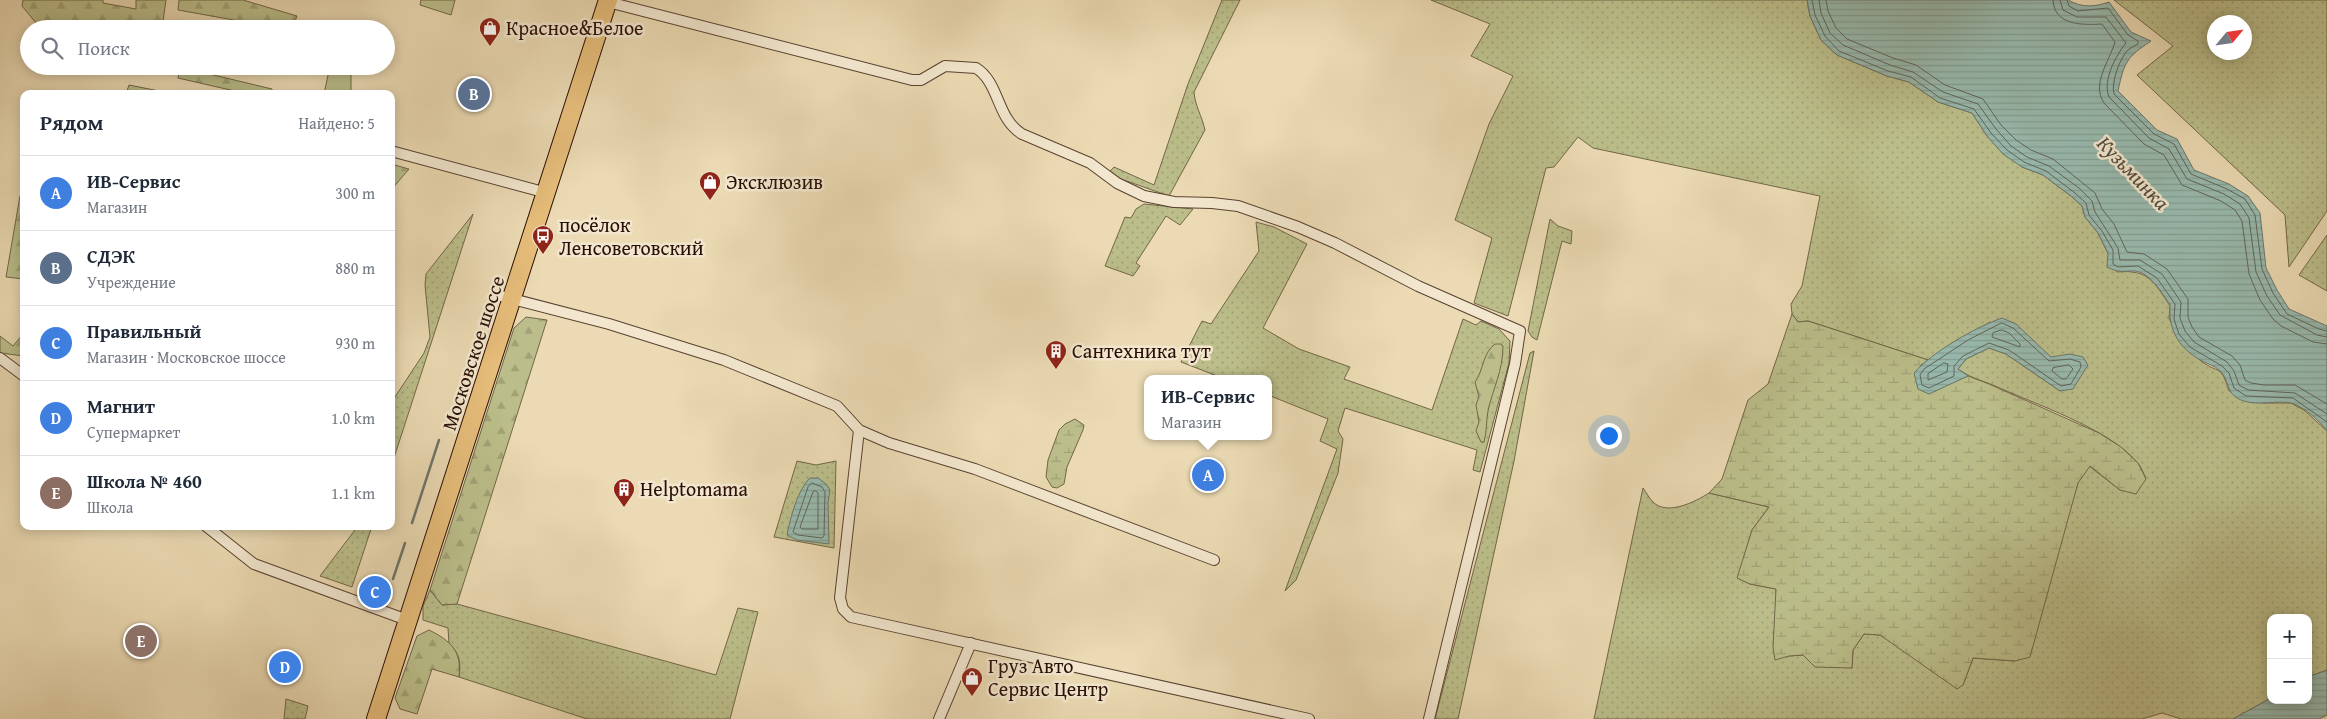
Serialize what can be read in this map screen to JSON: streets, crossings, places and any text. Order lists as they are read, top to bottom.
{
  "streets": {
    "highway": ["Московское шоссе"]
  },
  "water": ["Кузьминка"],
  "places": {
    "shop": ["Красное&Белое", "Эксклюзив", "Груз Авто Сервис Центр"],
    "bus stop": ["посёлок Ленсоветовский"],
    "building": ["Сантехника тут", "Helptomama"]
  },
  "north": "top right",
  "page": {
    "search": "Поиск",
    "pins": [
      "B",
      "A",
      "C",
      "E",
      "D"
    ],
    "heading": ["Рядом", "Найдено: 5"],
    "list": [
      {
        "mark": "A",
        "name": "ИВ-Сервис",
        "note": "Магазин",
        "value": "300 m"
      },
      {
        "mark": "B",
        "name": "СДЭК",
        "note": "Учреждение",
        "value": "880 m"
      },
      {
        "mark": "C",
        "name": "Правильный",
        "note": "Магазин · Московское шоссе",
        "value": "930 m"
      },
      {
        "mark": "D",
        "name": "Магнит",
        "note": "Супермаркет",
        "value": "1.0 km"
      },
      {
        "mark": "E",
        "name": "Школа № 460",
        "note": "Школа",
        "value": "1.1 km"
      }
    ],
    "popup": ["ИВ-Сервис", "Магазин"],
    "map_buttons": ["+", "−"]
  }
}
